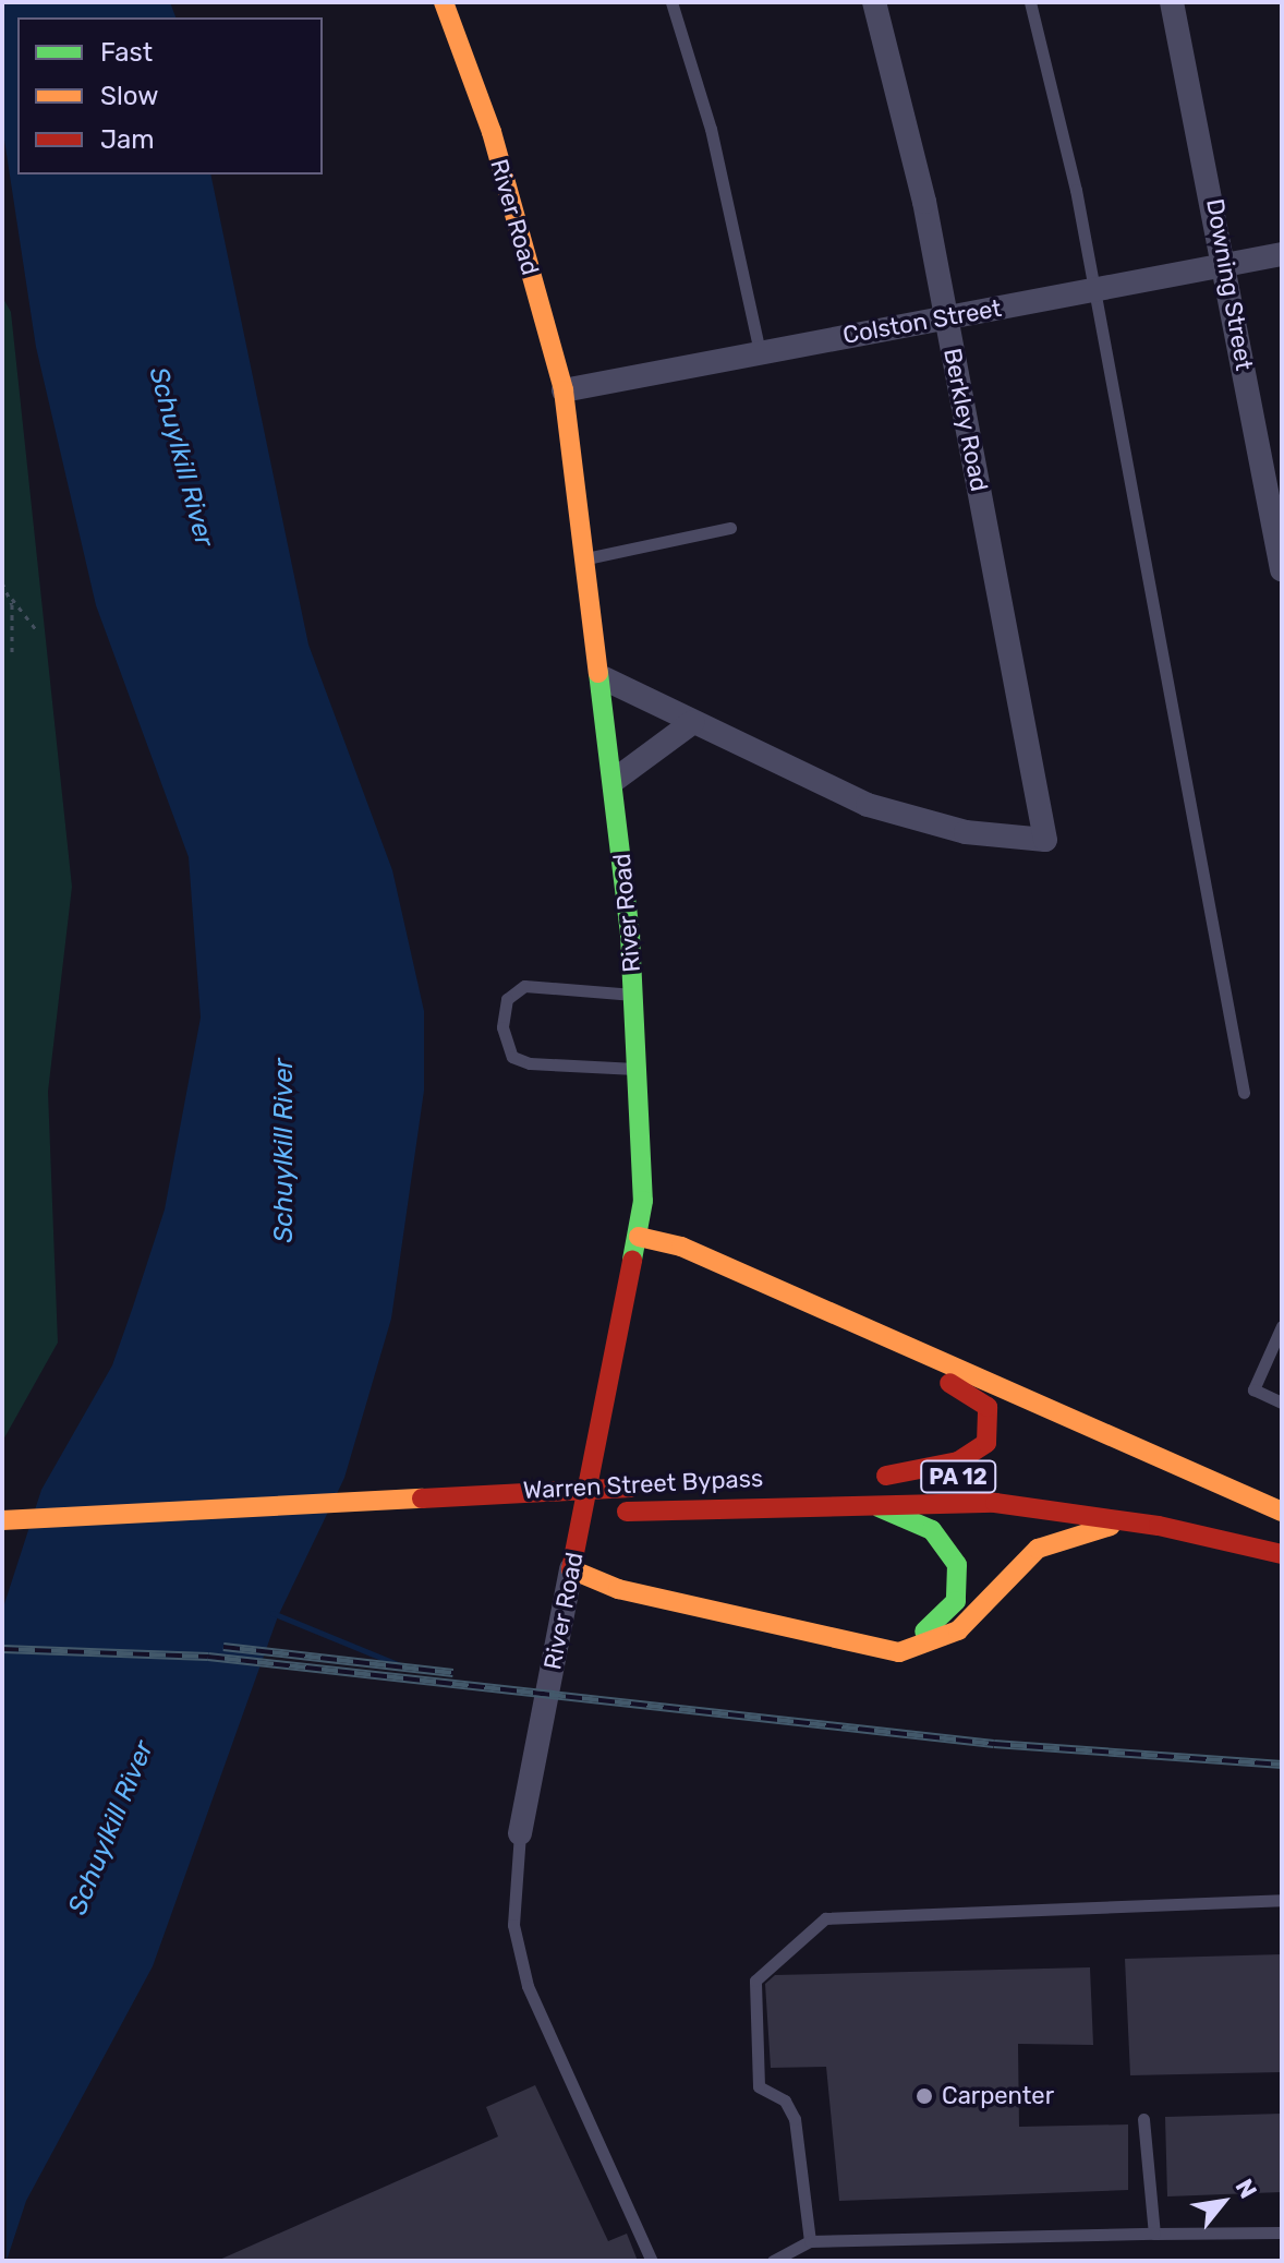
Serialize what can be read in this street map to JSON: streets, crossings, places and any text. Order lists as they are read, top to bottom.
{
  "streets": {
    "main road": ["River Road", "PA 12", "Warren Street Bypass"],
    "street": ["Downing Street", "Colston Street", "Berkley Road"]
  },
  "crossings": [
    ["River Road", "Colston Street"],
    ["Downing Street", "Colston Street"],
    ["Colston Street", "Berkley Road"]
  ],
  "water": ["Schuylkill River"],
  "places": ["Carpenter"],
  "legend": ["Fast", "Slow", "Jam"],
  "north": "top right"
}
